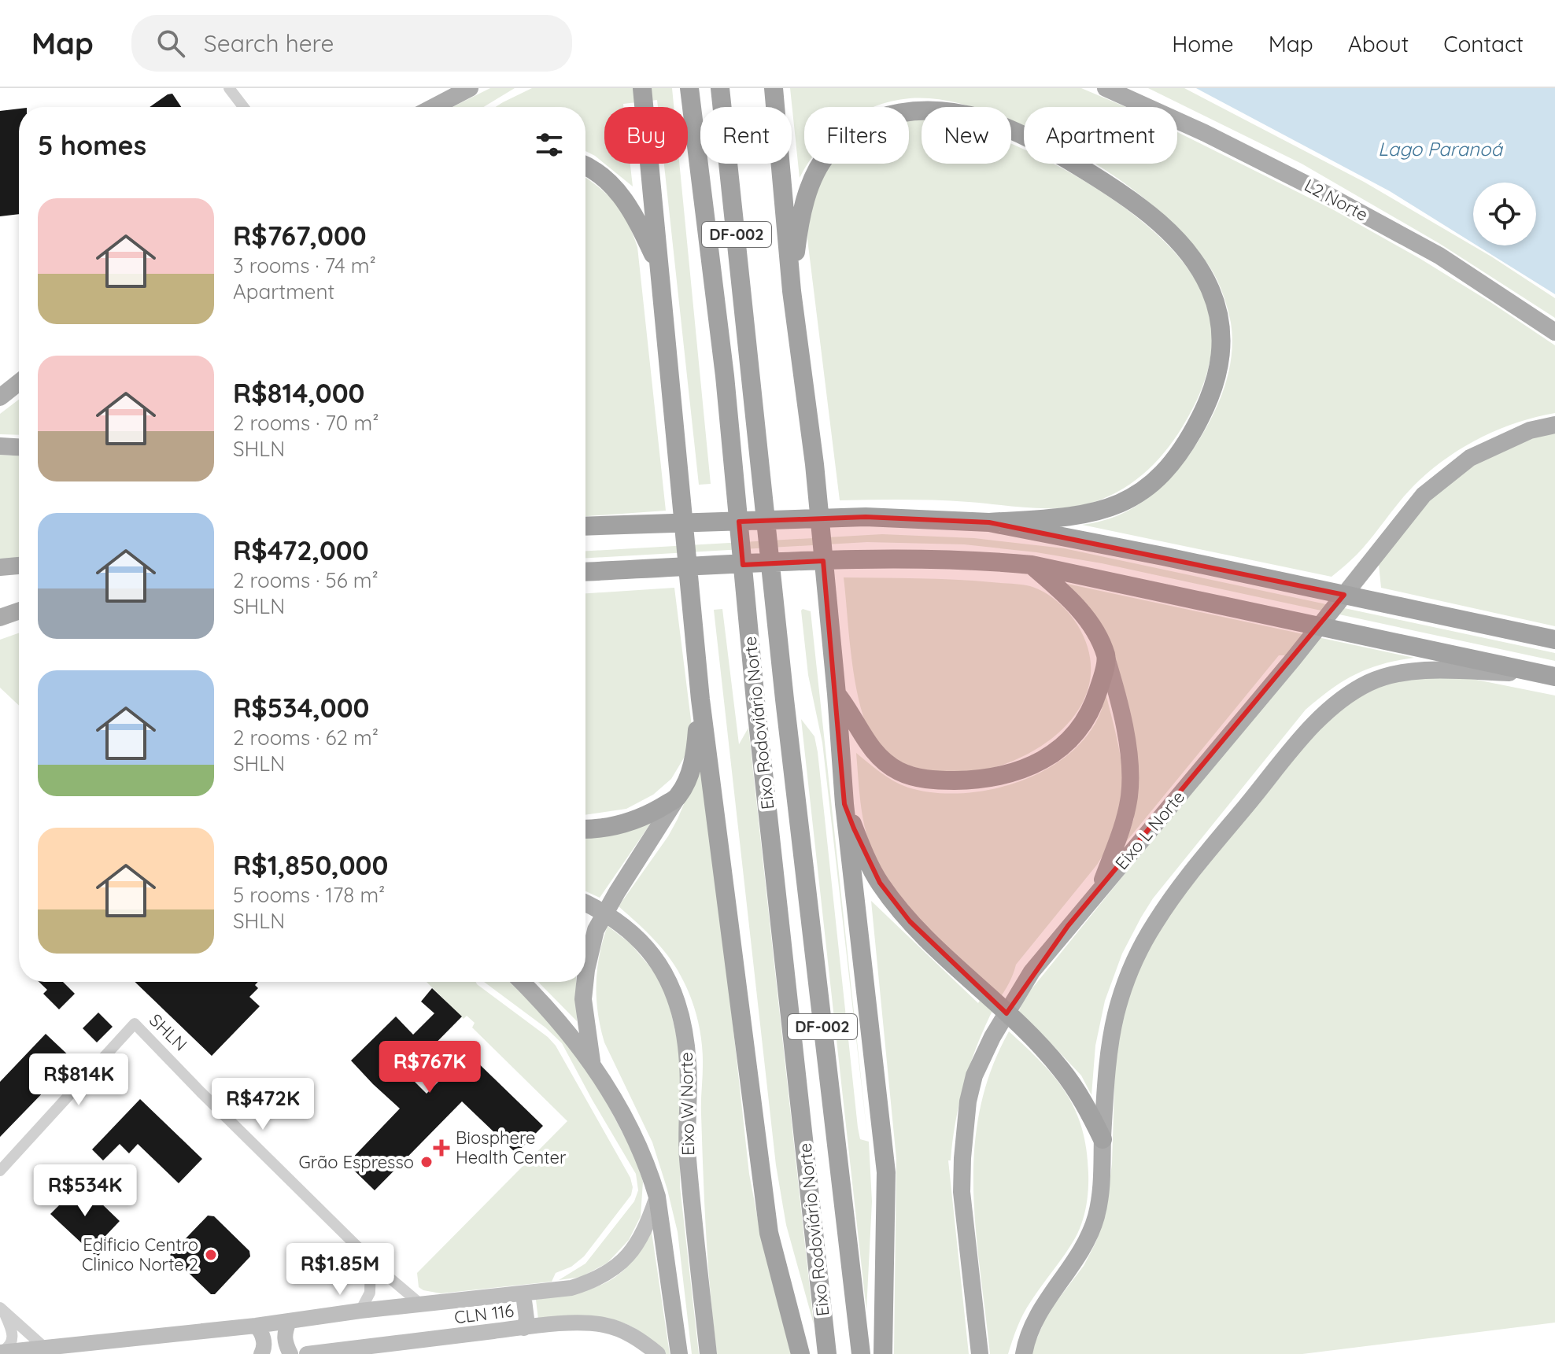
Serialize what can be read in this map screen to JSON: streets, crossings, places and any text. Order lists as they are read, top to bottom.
{
  "streets": {
    "highway": ["DF-002", "Eixo Rodoviário Norte"],
    "main road": [
      "L2 Norte",
      "Eixo L Norte",
      "Eixo W Norte",
      "CLN 116"
    ],
    "street": ["SHLN"]
  },
  "water": ["Lago Paranoá"],
  "places": {
    "health": ["Biosphere Health Center"],
    "other": ["Grão Espresso", "Edificio Centro Clinico Norte 2"]
  },
  "page": {
    "header": "Map",
    "search": "Search here",
    "nav": [
      "Home",
      "Map",
      "About",
      "Contact"
    ],
    "chip": [
      "Buy",
      "Rent",
      "Filters",
      "New",
      "Apartment"
    ],
    "heading": "5 homes",
    "list": [
      {
        "name": "R$767,000",
        "note": "3 rooms · 74 m² · Apartment"
      },
      {
        "name": "R$814,000",
        "note": "2 rooms · 70 m² · SHLN"
      },
      {
        "name": "R$472,000",
        "note": "2 rooms · 56 m² · SHLN"
      },
      {
        "name": "R$534,000",
        "note": "2 rooms · 62 m² · SHLN"
      },
      {
        "name": "R$1,850,000",
        "note": "5 rooms · 178 m² · SHLN"
      }
    ],
    "price": [
      "R$767K",
      "R$814K",
      "R$472K",
      "R$534K",
      "R$1.85M"
    ]
  }
}
